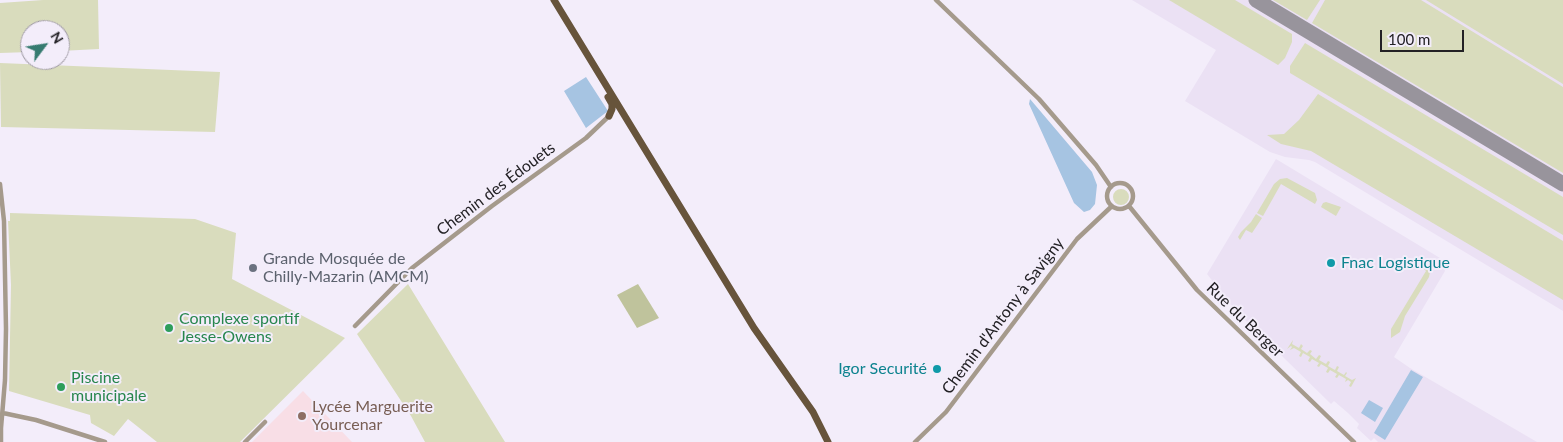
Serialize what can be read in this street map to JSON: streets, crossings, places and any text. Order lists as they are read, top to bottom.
{
  "streets": {
    "street": ["Chemin des Édouets", "Chemin d'Antony à Savigny", "Rue du Berger"]
  },
  "crossings": [
    ["Chemin d'Antony à Savigny", "Rue du Berger"]
  ],
  "places": [
    "Fnac Logistique",
    "Grande Mosquée de Chilly-Mazarin (AMCM)",
    "Complexe sportif Jesse-Owens",
    "Igor Securité",
    "Piscine municipale",
    "Lycée Marguerite Yourcenar"
  ],
  "scale_bar": "100 m",
  "north": "top right"
}
